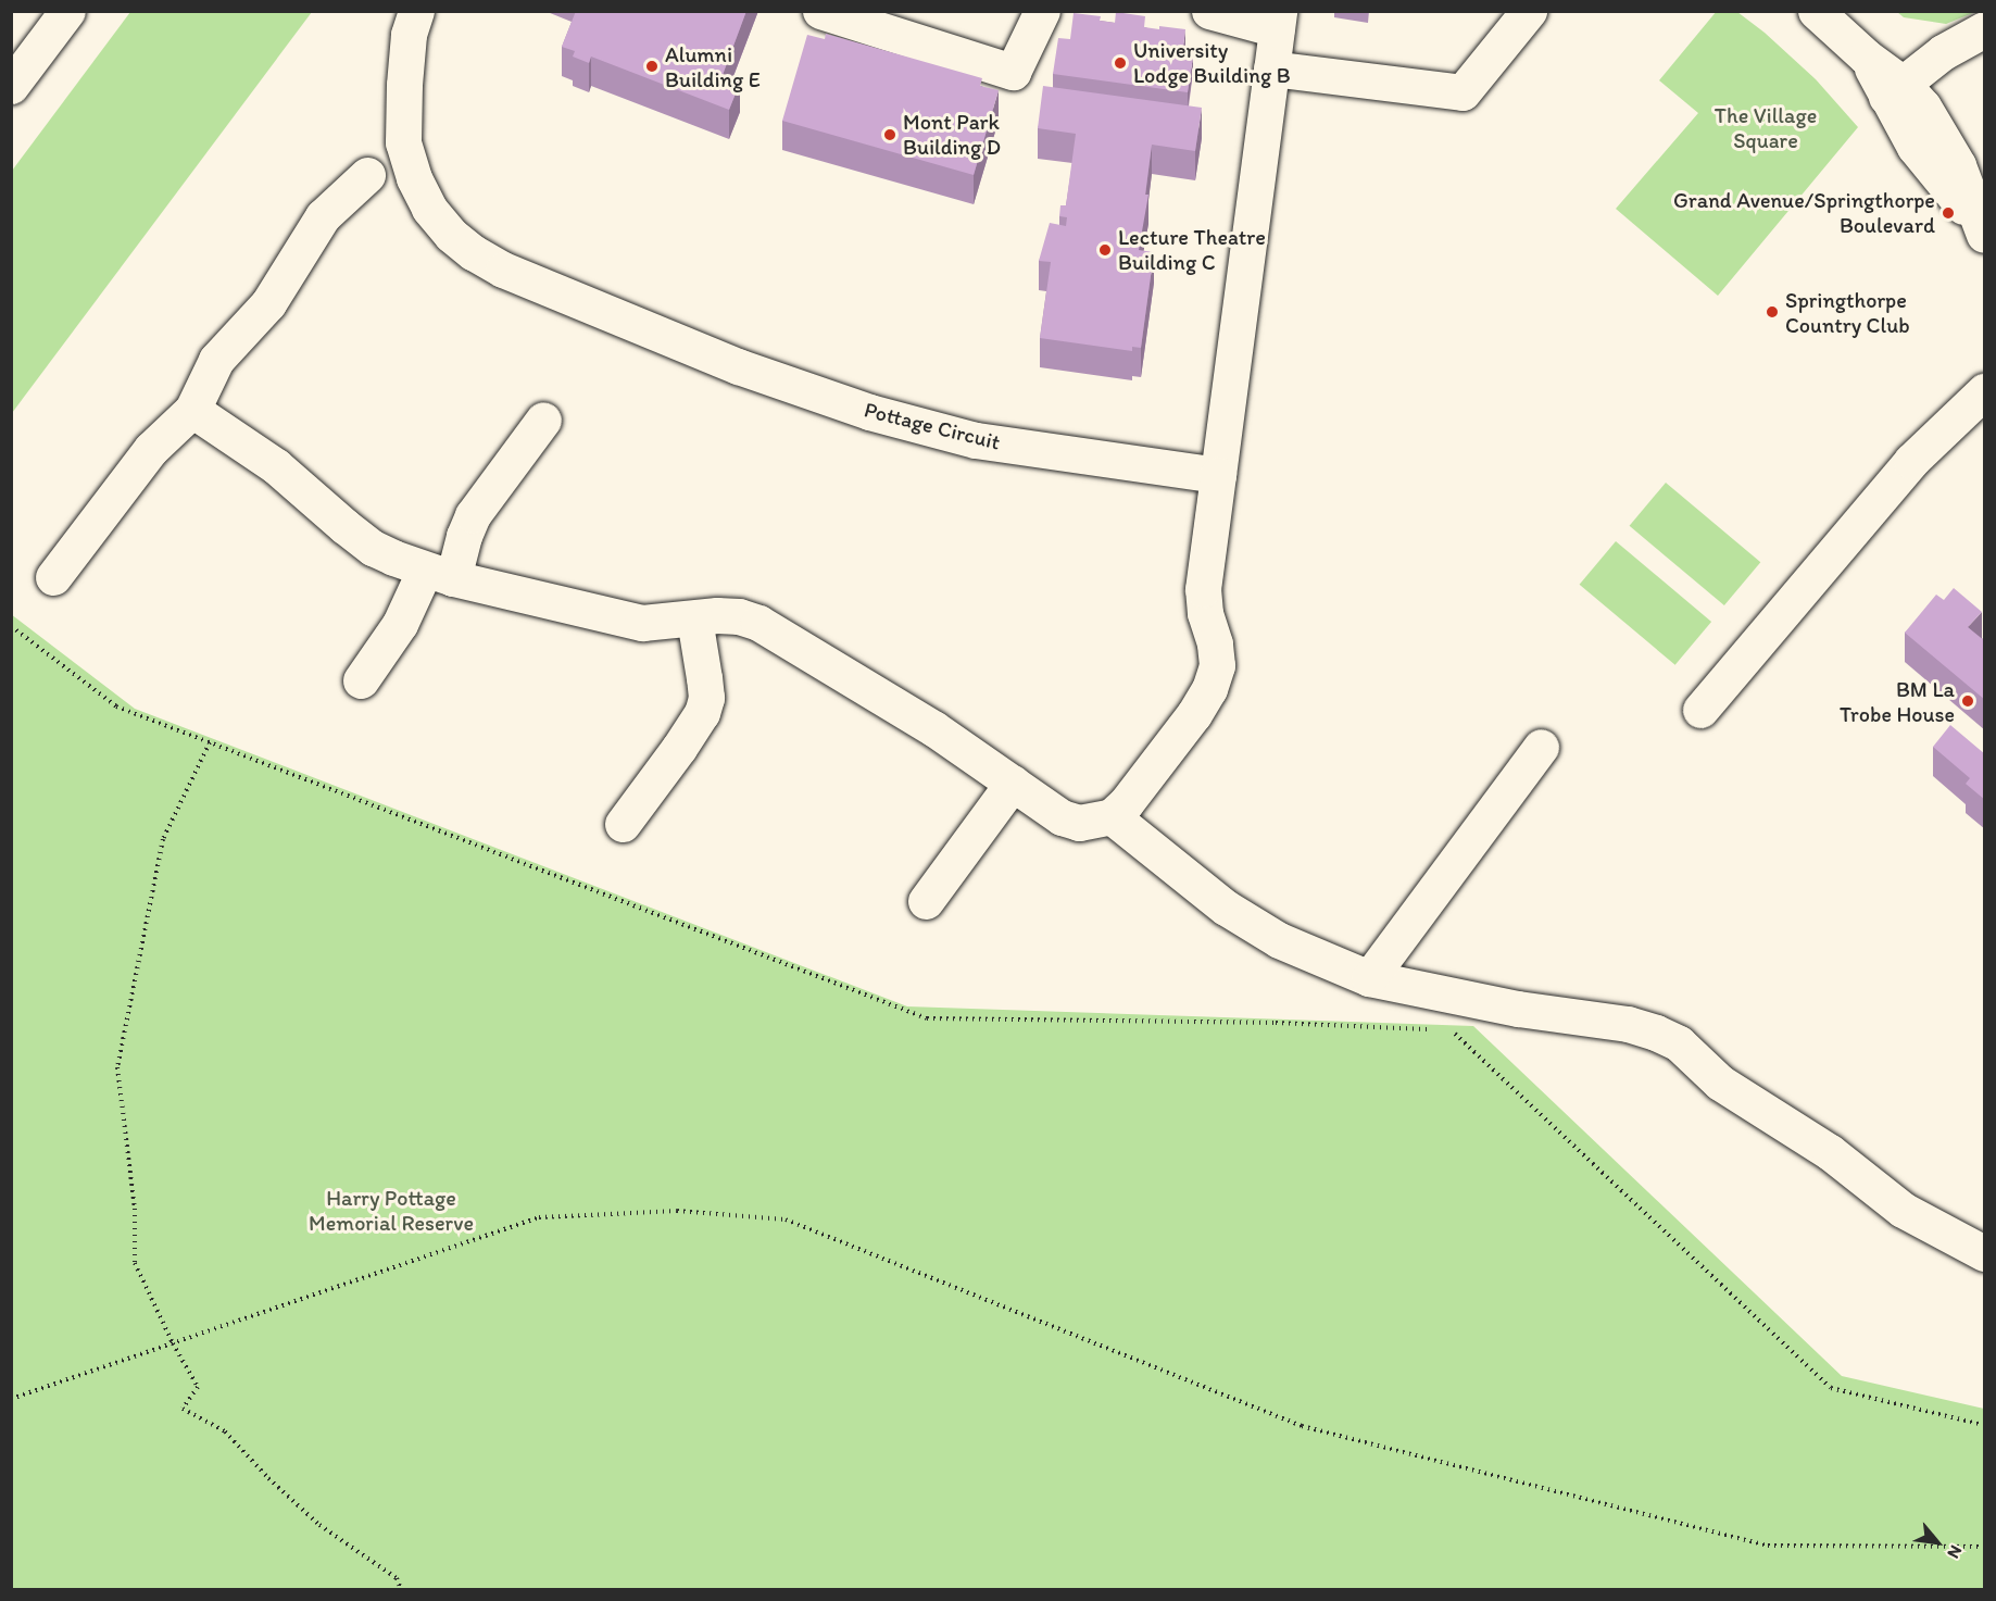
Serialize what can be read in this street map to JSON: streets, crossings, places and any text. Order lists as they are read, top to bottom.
{
  "streets": {
    "street": ["Pottage Circuit"]
  },
  "parks": ["The Village Square", "Harry Pottage Memorial Reserve"],
  "places": [
    "University Lodge Building B",
    "Alumni Building E",
    "Mont Park Building D",
    "Grand Avenue/Springthorpe Boulevard",
    "Lecture Theatre Building C",
    "Springthorpe Country Club",
    "BM La Trobe House"
  ],
  "north": "bottom right"
}
